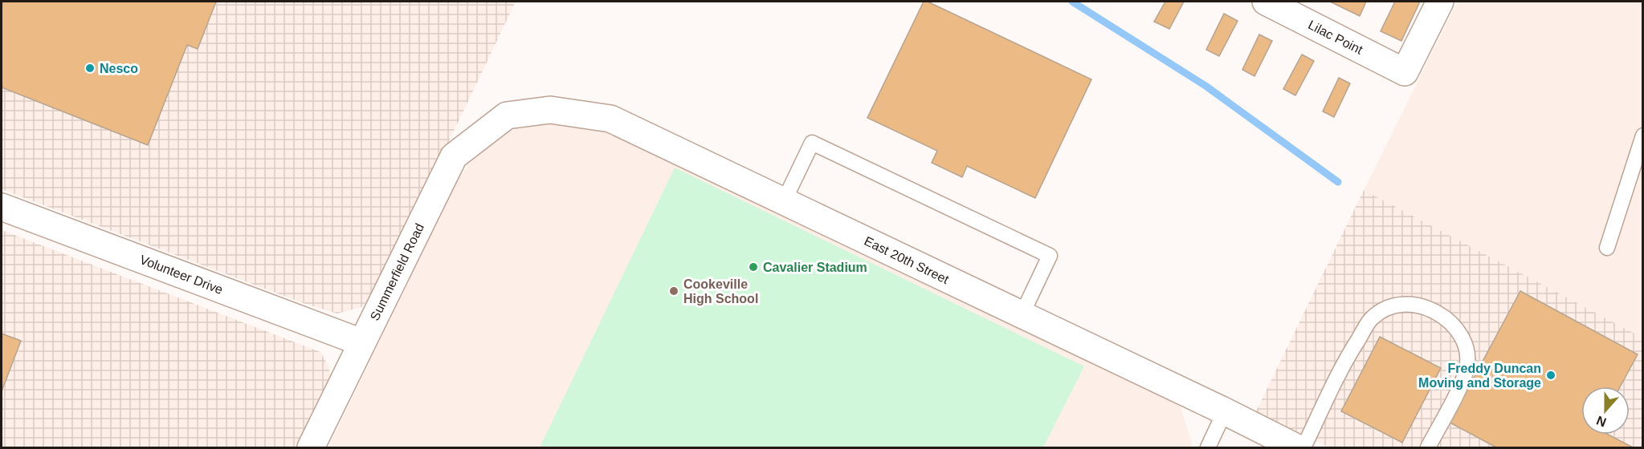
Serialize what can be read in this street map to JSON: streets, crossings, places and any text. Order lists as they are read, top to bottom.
{
  "streets": {
    "street": [
      "Lilac Point",
      "East 20th Street",
      "Summerfield Road",
      "Volunteer Drive"
    ]
  },
  "crossings": [
    ["East 20th Street", "Summerfield Road"],
    ["Summerfield Road", "Volunteer Drive"]
  ],
  "places": [
    "Nesco",
    "Cavalier Stadium",
    "Cookeville High School",
    "Freddy Duncan Moving and Storage"
  ],
  "north": "bottom"
}
